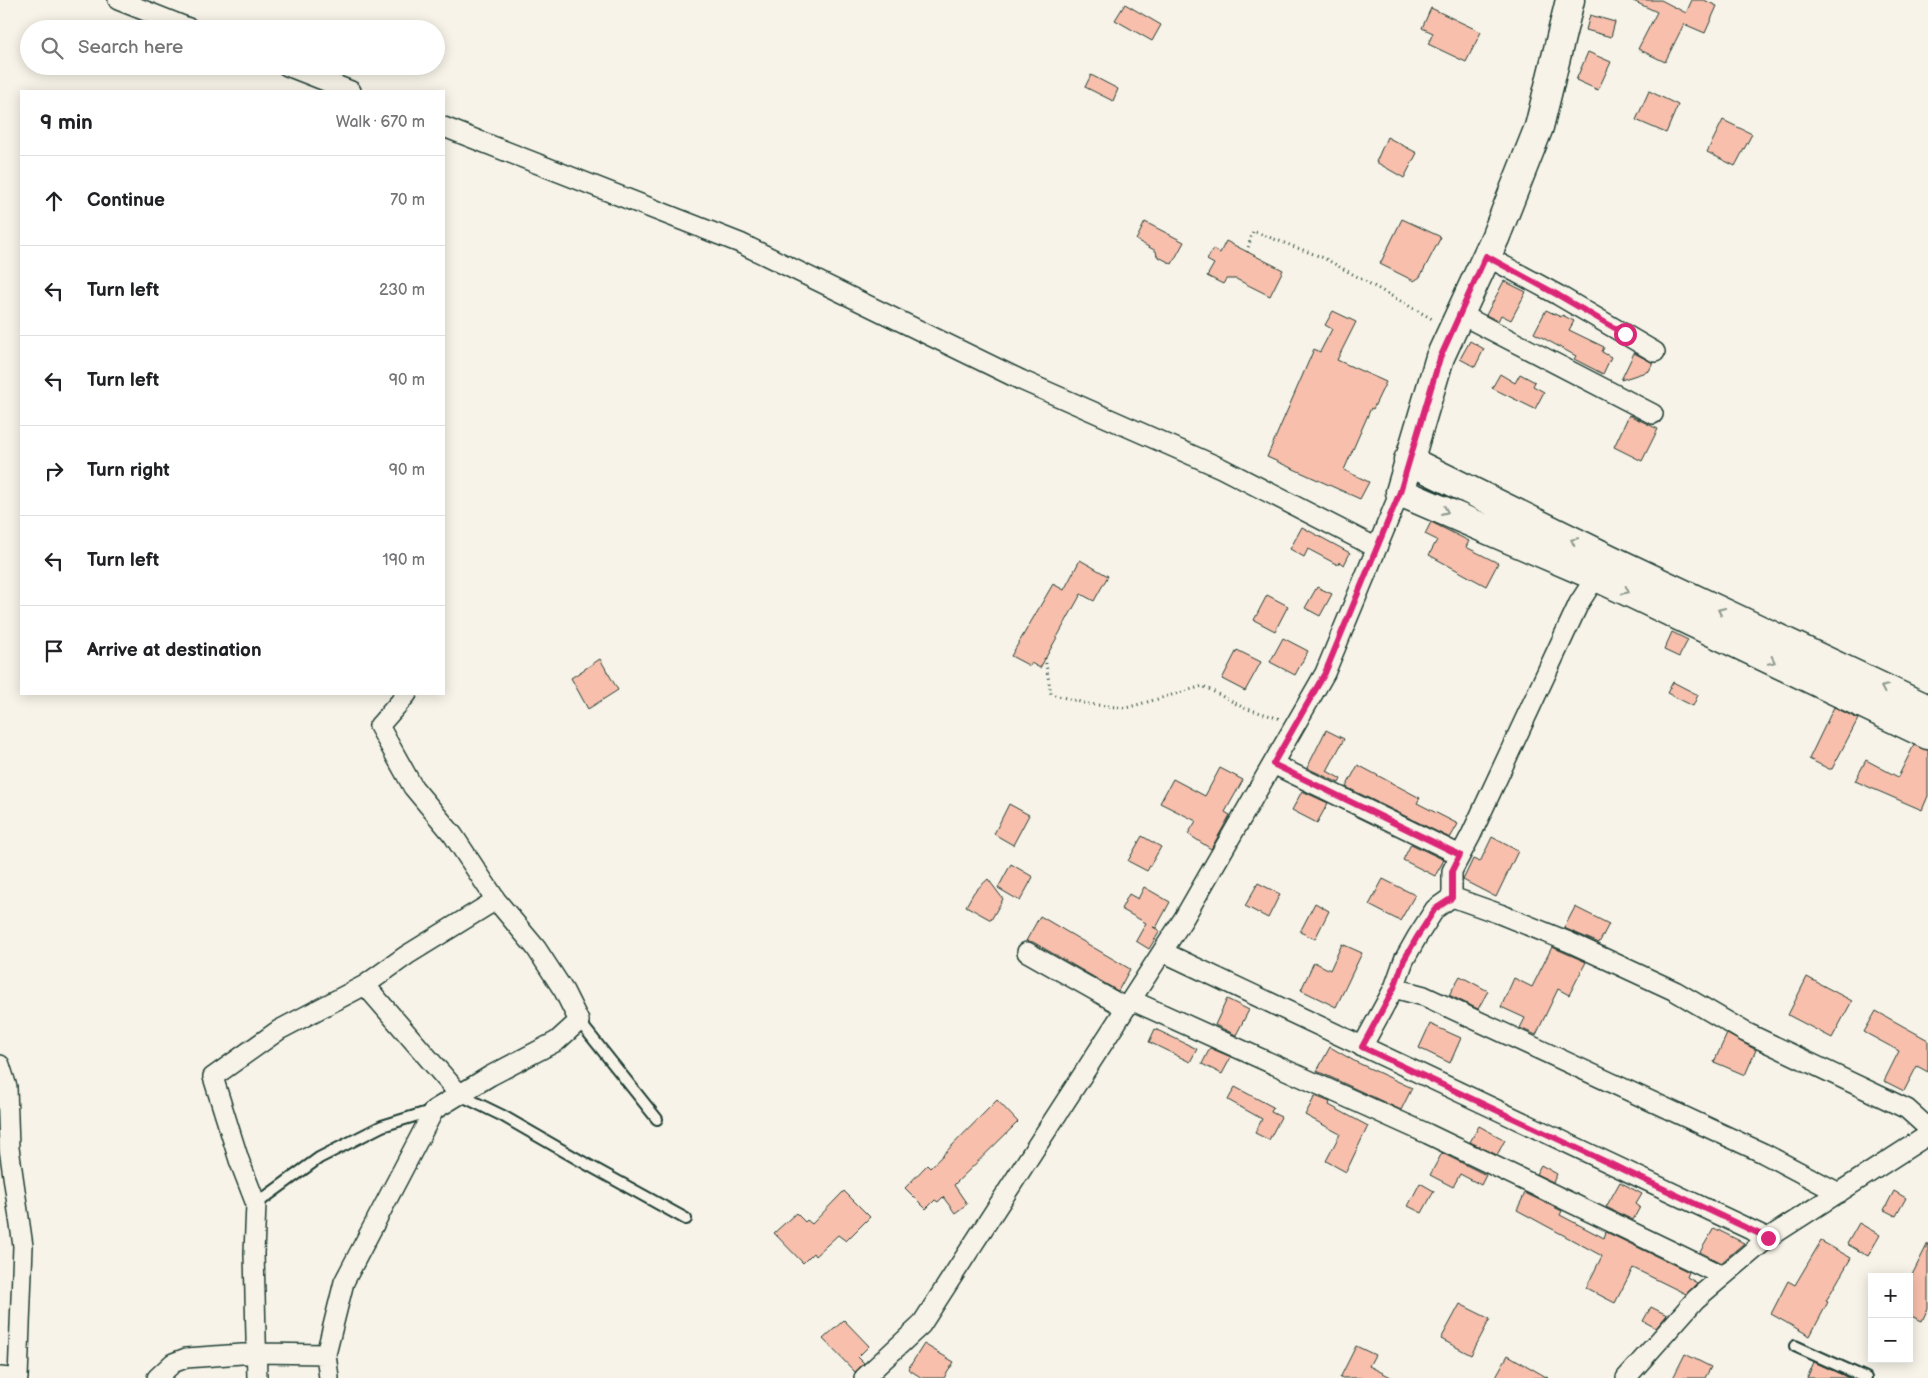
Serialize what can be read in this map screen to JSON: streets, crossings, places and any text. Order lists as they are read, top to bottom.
{
  "page": {
    "search": "Search here",
    "heading": ["9 min", "Walk · 670 m"],
    "list": [
      ["Continue", "70 m"],
      ["Turn left", "230 m"],
      ["Turn left", "90 m"],
      ["Turn right", "90 m"],
      ["Turn left", "190 m"],
      "Arrive at destination"
    ],
    "map_buttons": ["+", "−"]
  }
}
